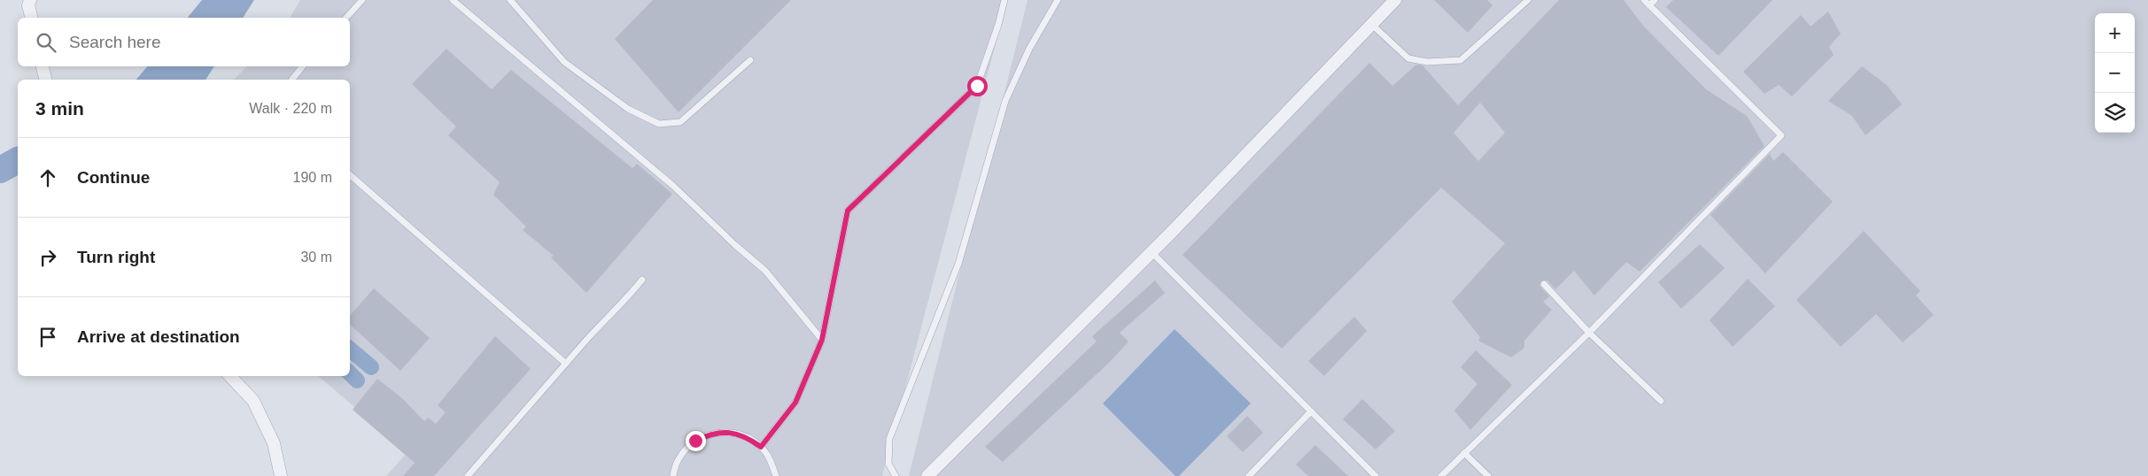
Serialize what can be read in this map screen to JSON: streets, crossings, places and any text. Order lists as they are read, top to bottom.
{
  "page": {
    "map_buttons": ["+", "−"],
    "search": "Search here",
    "heading": ["3 min", "Walk · 220 m"],
    "list": [
      ["Continue", "190 m"],
      ["Turn right", "30 m"],
      "Arrive at destination"
    ]
  }
}
